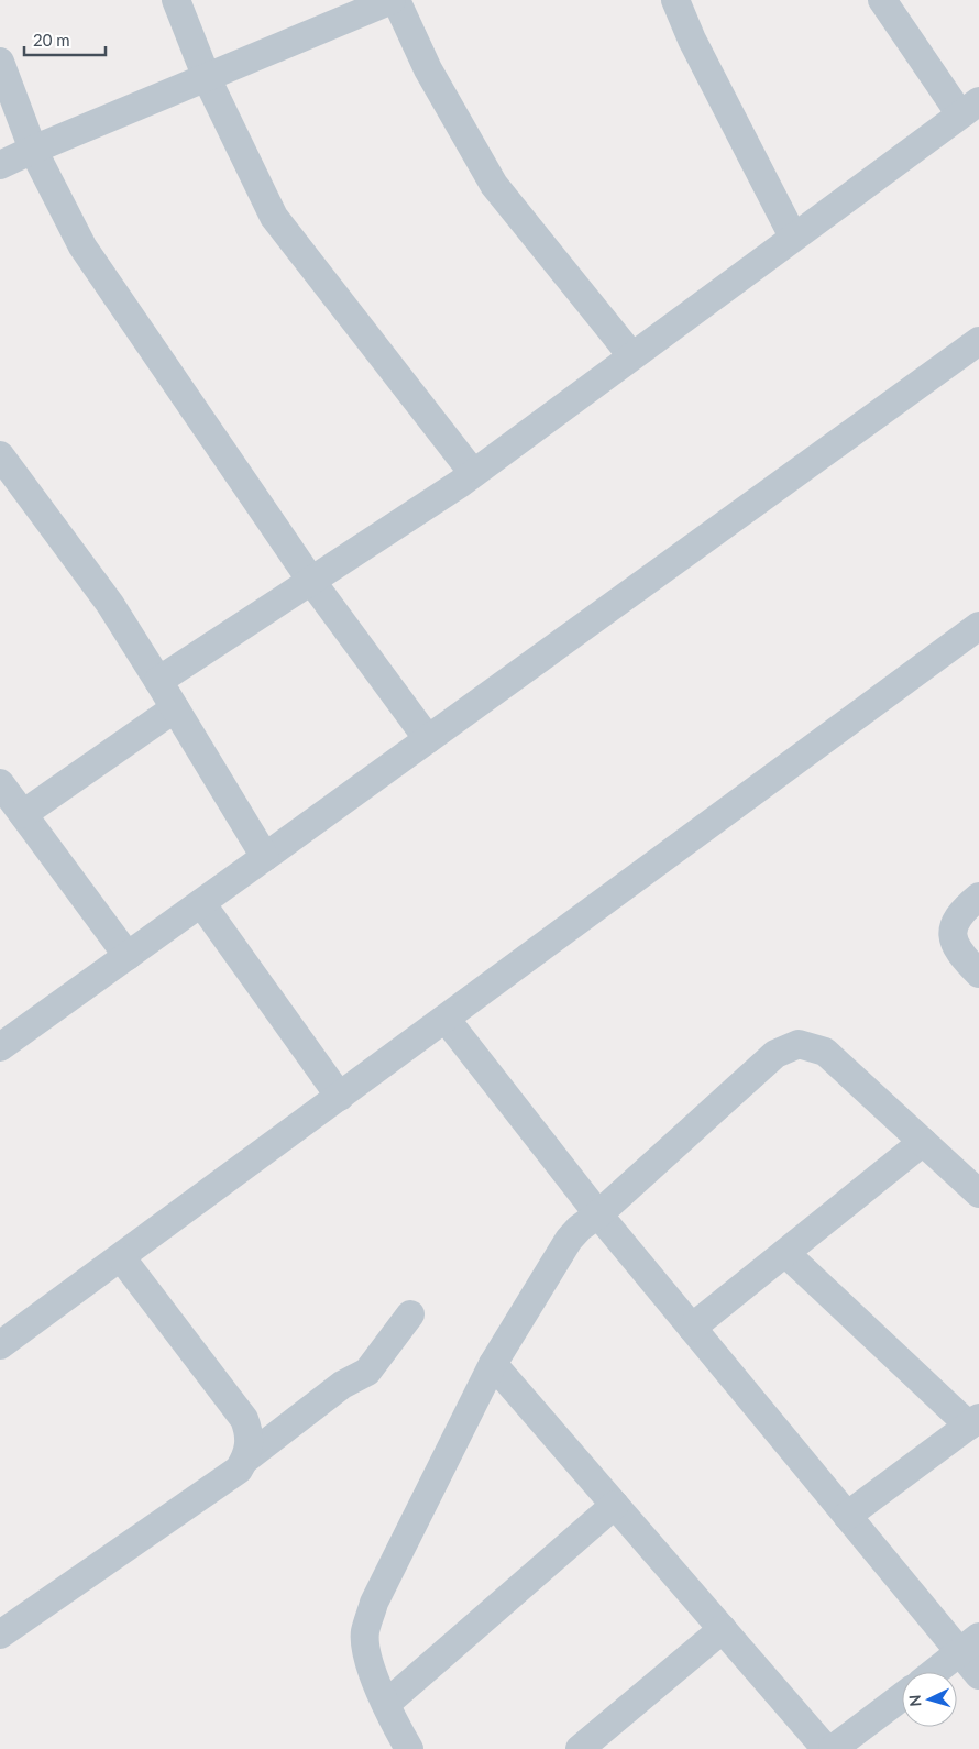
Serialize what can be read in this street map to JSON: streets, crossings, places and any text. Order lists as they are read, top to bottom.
{
  "scale_bar": "20 m",
  "north": "left"
}
